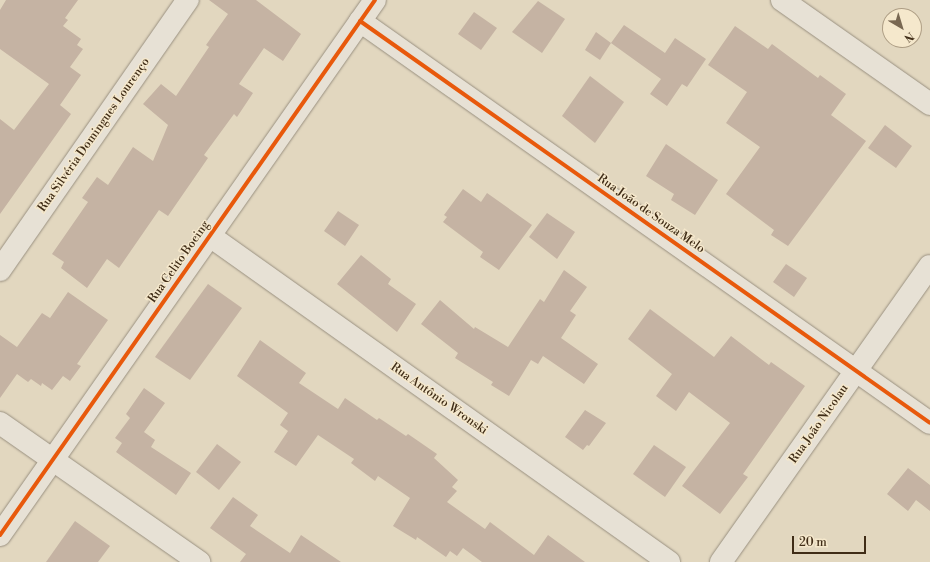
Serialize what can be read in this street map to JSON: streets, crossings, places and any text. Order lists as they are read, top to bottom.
{
  "streets": {
    "street": [
      "Rua Silvéria Domingues Lourenço",
      "Rua João de Souza Melo",
      "Rua Celito Boeing",
      "Rua Antônio Wronski",
      "Rua João Nicolau"
    ]
  },
  "crossings": [
    ["Rua João de Souza Melo", "Rua Celito Boeing"],
    ["Rua João de Souza Melo", "Rua João Nicolau"],
    ["Rua Celito Boeing", "Rua Antônio Wronski"]
  ],
  "scale_bar": "20 m",
  "north": "bottom right"
}
